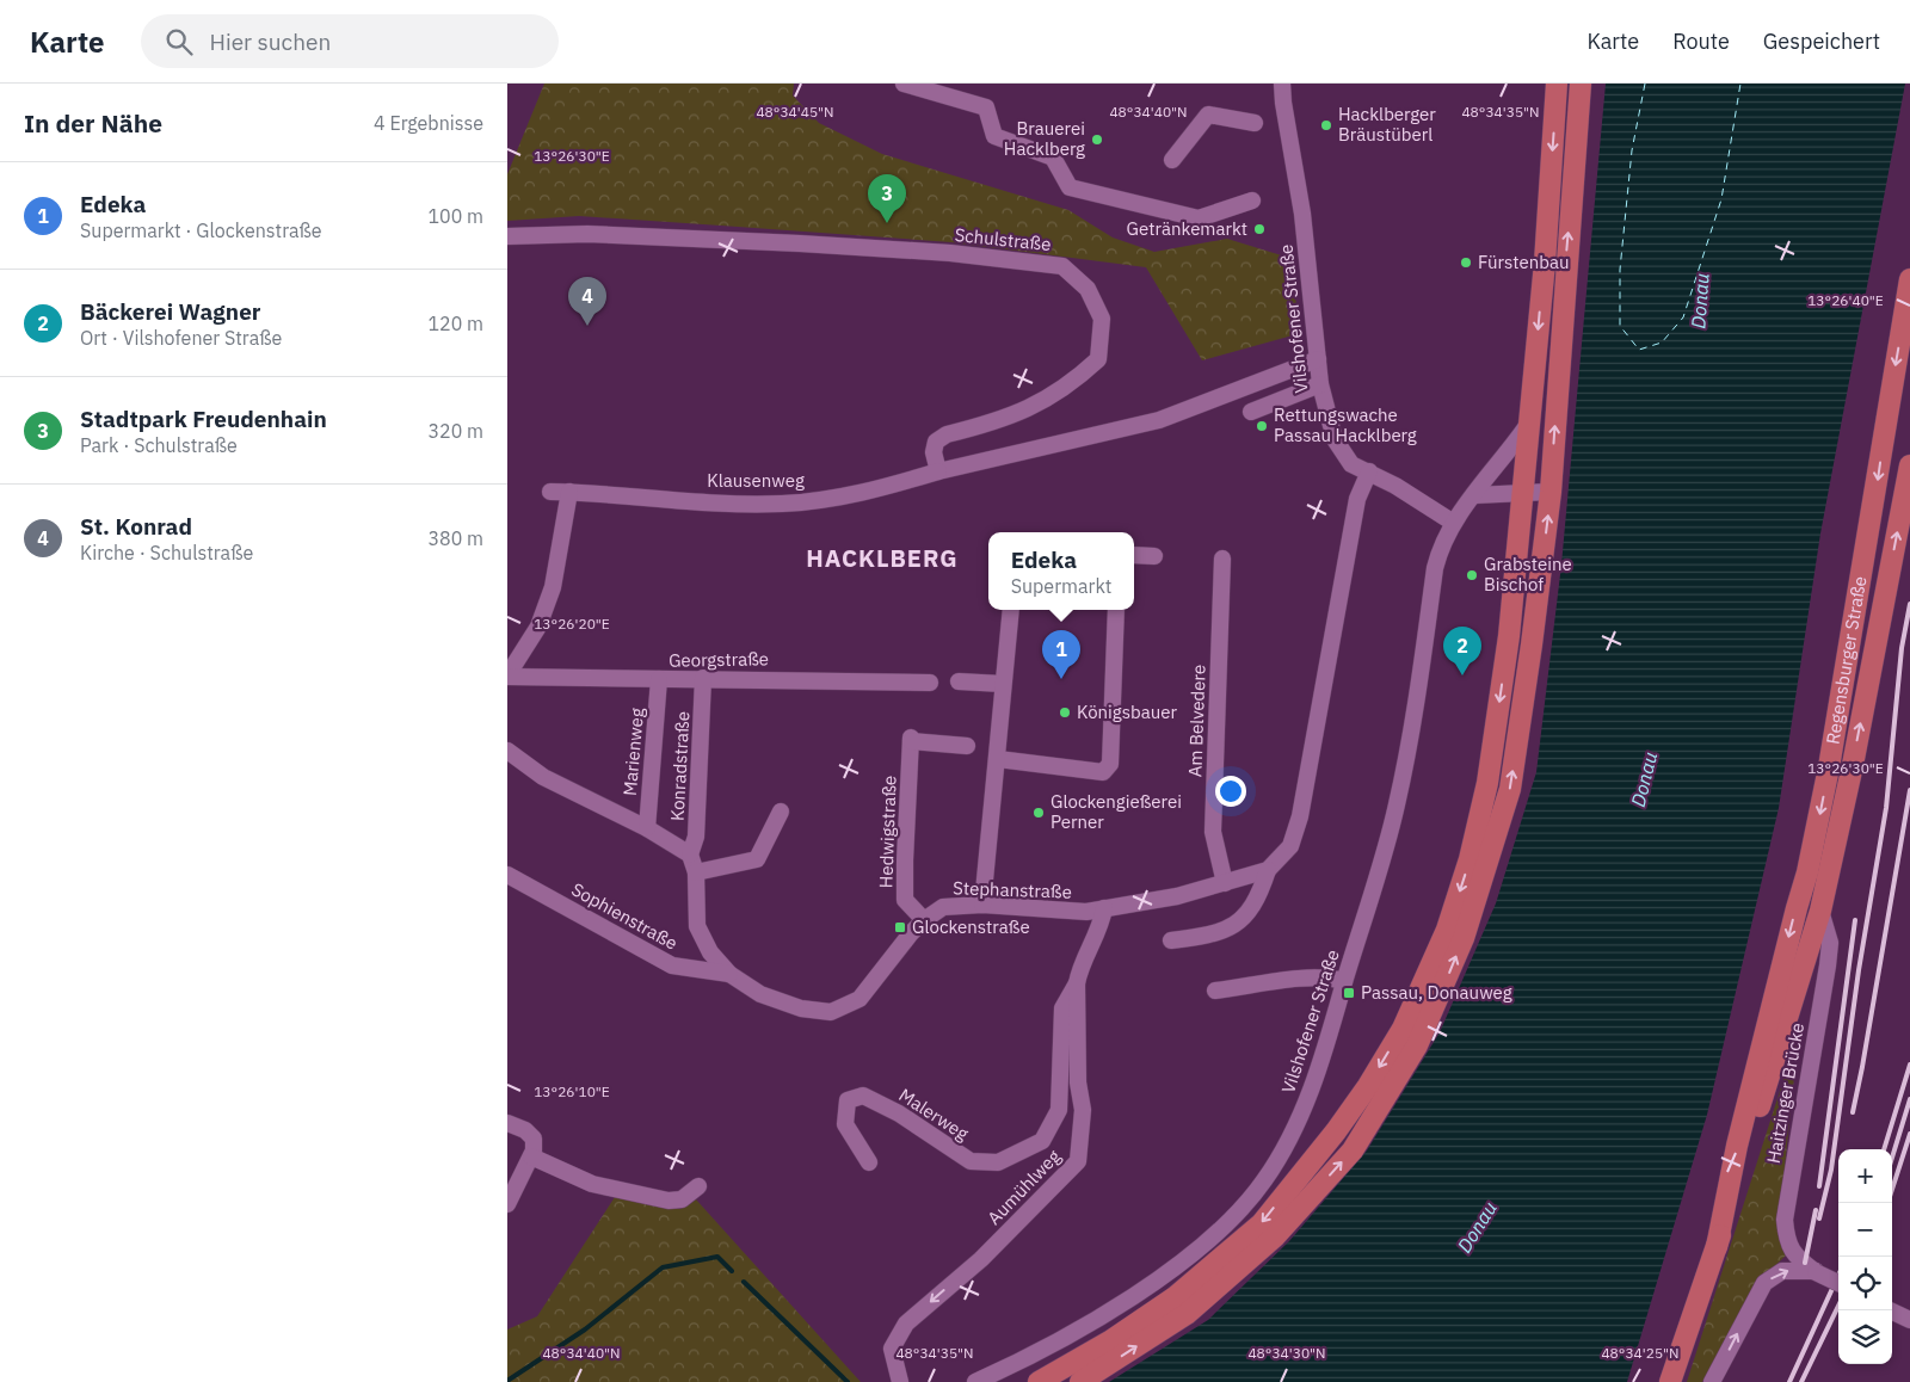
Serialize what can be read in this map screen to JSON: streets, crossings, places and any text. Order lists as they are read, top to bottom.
{
  "streets": {
    "main road": ["Regensburger Straße"],
    "street": [
      "Schulstraße",
      "Vilshofener Straße",
      "Klausenweg",
      "Georgstraße",
      "Am Belvedere",
      "Marienweg",
      "Konradstraße",
      "Hedwigstraße",
      "Stephanstraße",
      "Sophienstraße",
      "Haitzinger Brücke",
      "Malerweg",
      "Aumühlweg"
    ]
  },
  "crossings": [
    ["Schulstraße", "Klausenweg"],
    ["Vilshofener Straße", "Stephanstraße"],
    ["Georgstraße", "Marienweg"],
    ["Georgstraße", "Konradstraße"],
    ["Regensburger Straße", "Haitzinger Brücke"],
    ["Am Belvedere", "Stephanstraße"],
    ["Konradstraße", "Stephanstraße"],
    ["Hedwigstraße", "Stephanstraße"],
    ["Stephanstraße", "Sophienstraße"],
    ["Stephanstraße", "Aumühlweg"],
    ["Malerweg", "Aumühlweg"]
  ],
  "one_way": ["Aumühlweg"],
  "districts": ["HACKLBERG"],
  "water": ["Donau"],
  "places": {
    "other": [
      "Hacklberger Bräustüberl",
      "Brauerei Hacklberg",
      "Getränkemarkt",
      "Fürstenbau",
      "Rettungswache Passau Hacklberg",
      "Grabsteine Bischof",
      "Königsbauer",
      "Glockengießerei Perner"
    ],
    "transit": ["Glockenstraße", "Passau, Donauweg"]
  },
  "page": {
    "header": "Karte",
    "search": "Hier suchen",
    "nav": ["Karte", "Route", "Gespeichert"],
    "heading": ["In der Nähe", "4 Ergebnisse"],
    "list": [
      {
        "mark": "1",
        "name": "Edeka",
        "note": "Supermarkt · Glockenstraße",
        "value": "100 m"
      },
      {
        "mark": "2",
        "name": "Bäckerei Wagner",
        "note": "Ort · Vilshofener Straße",
        "value": "120 m"
      },
      {
        "mark": "3",
        "name": "Stadtpark Freudenhain",
        "note": "Park · Schulstraße",
        "value": "320 m"
      },
      {
        "mark": "4",
        "name": "St. Konrad",
        "note": "Kirche · Schulstraße",
        "value": "380 m"
      }
    ],
    "pins": [
      "3",
      "4",
      "2",
      "1"
    ],
    "popup": ["Edeka", "Supermarkt"],
    "map_buttons": ["+", "−"]
  },
  "coordinates": [
    "48°34'45\"N",
    "48°34'40\"N",
    "48°34'35\"N",
    "13°26'30\"E",
    "13°26'40\"E",
    "13°26'20\"E",
    "13°26'10\"E",
    "48°34'30\"N",
    "48°34'25\"N"
  ]
}
